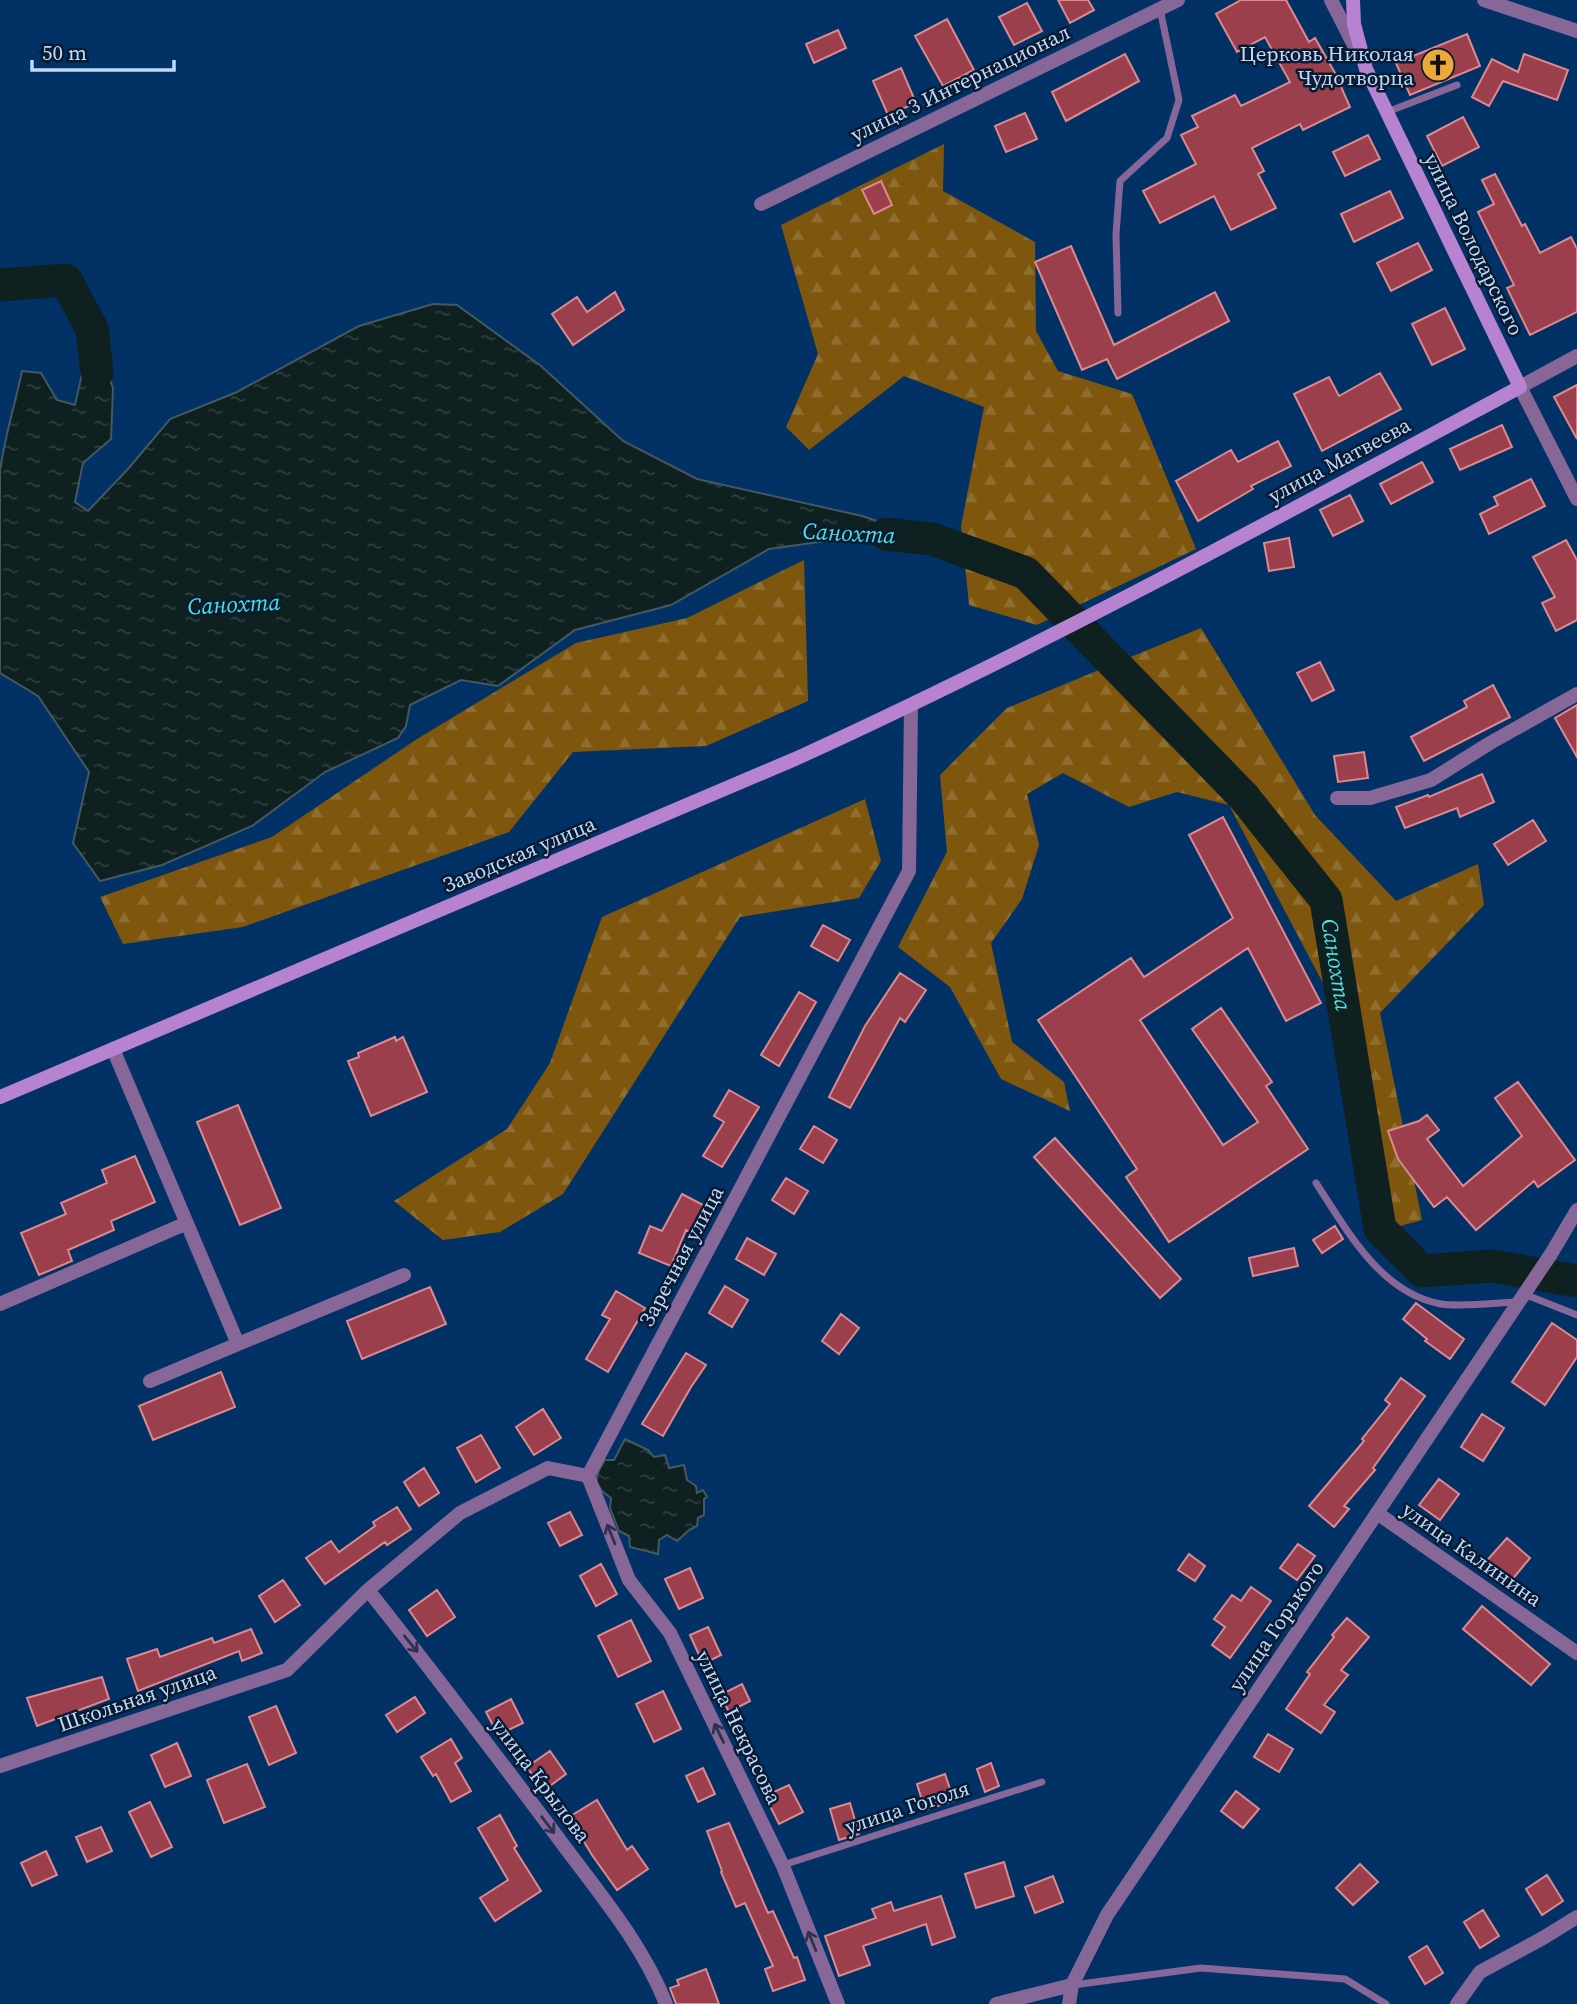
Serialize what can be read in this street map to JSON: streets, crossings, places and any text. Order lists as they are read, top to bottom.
{
  "streets": {
    "main road": ["улица Володарского", "улица Матвеева", "Заводская улица"],
    "street": [
      "улица 3 Интернационал",
      "Заречная улица",
      "улица Калинина",
      "улица Горького",
      "Школьная улица",
      "улица Некрасова",
      "улица Крылова"
    ],
    "lane": ["улица Гоголя"]
  },
  "crossings": [
    ["улица Володарского", "улица Матвеева"],
    ["улица Матвеева", "Заводская улица"],
    ["Заводская улица", "Заречная улица"],
    ["Заречная улица", "улица Некрасова"],
    ["улица Калинина", "улица Горького"],
    ["Школьная улица", "улица Крылова"],
    ["улица Некрасова", "улица Гоголя"]
  ],
  "one_way": ["улица Некрасова", "улица Крылова"],
  "water": ["Санохта"],
  "places": {
    "church": ["Церковь Николая Чудотворца"]
  },
  "scale_bar": "50 m"
}
